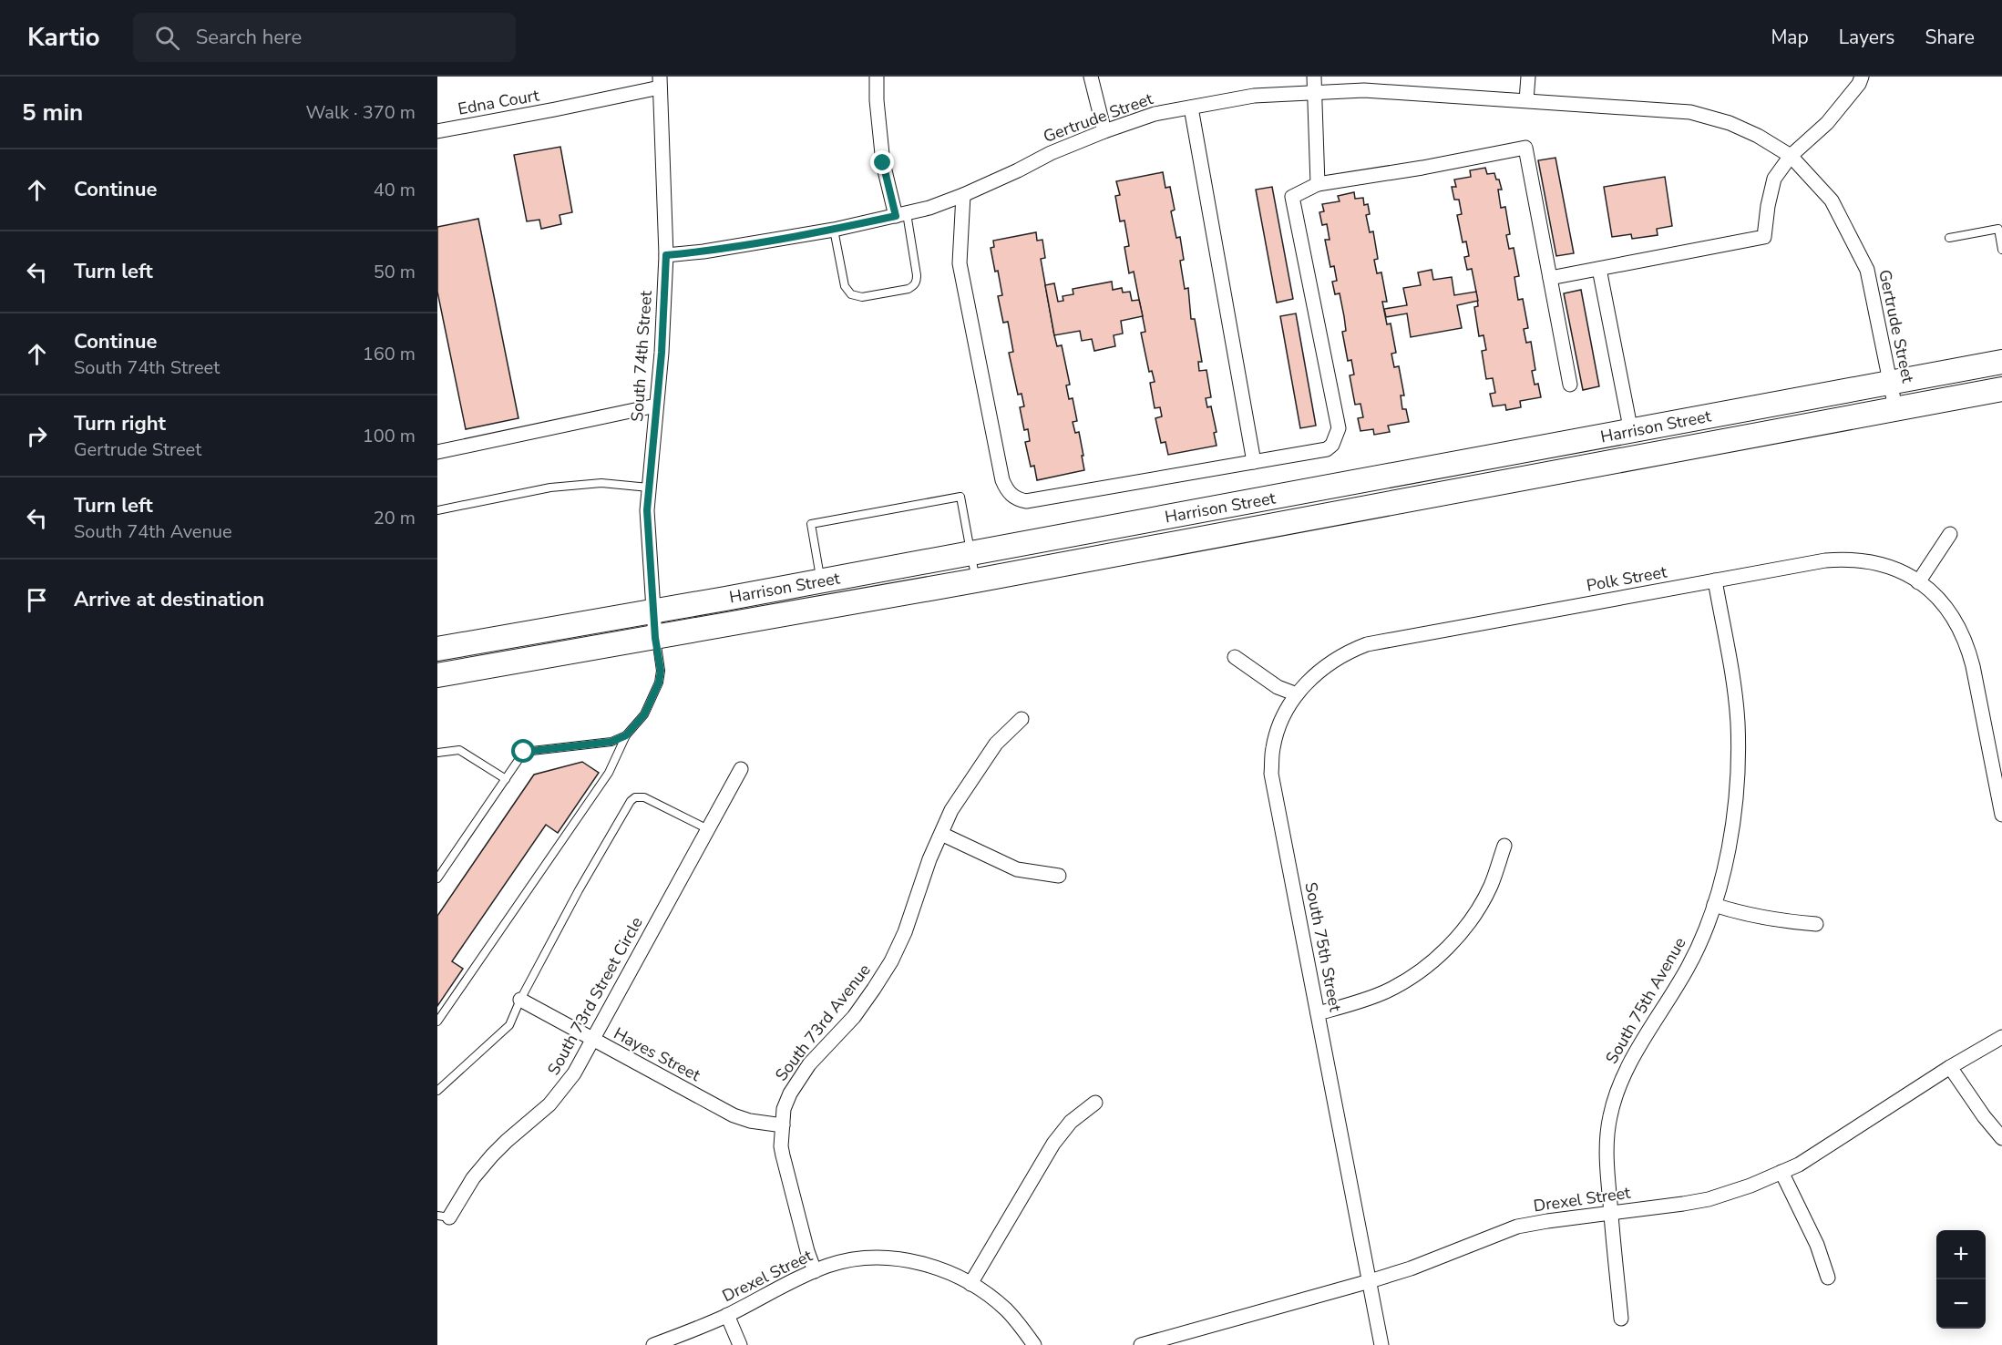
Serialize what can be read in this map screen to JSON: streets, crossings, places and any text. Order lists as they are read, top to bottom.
{
  "streets": {
    "main road": ["Harrison Street"],
    "street": [
      "Edna Court",
      "Gertrude Street",
      "South 74th Street",
      "Polk Street",
      "South 75th Street",
      "South 73rd Street Circle",
      "South 75th Avenue",
      "South 73rd Avenue",
      "Hayes Street",
      "Drexel Street"
    ]
  },
  "crossings": [
    ["Edna Court", "South 74th Street"],
    ["Gertrude Street", "South 74th Street"],
    ["Gertrude Street", "Harrison Street"],
    ["South 74th Street", "Harrison Street"],
    ["Polk Street", "South 75th Street"],
    ["Polk Street", "South 75th Avenue"],
    ["South 75th Street", "Drexel Street"],
    ["South 73rd Street Circle", "Hayes Street"],
    ["South 75th Avenue", "Drexel Street"],
    ["South 73rd Avenue", "Hayes Street"],
    ["South 73rd Avenue", "Drexel Street"]
  ],
  "page": {
    "header": "Kartio",
    "search": "Search here",
    "nav": ["Map", "Layers", "Share"],
    "heading": ["5 min", "Walk · 370 m"],
    "list": [
      ["Continue", "40 m"],
      ["Turn left", "50 m"],
      ["Continue", "South 74th Street", "160 m"],
      ["Turn right", "Gertrude Street", "100 m"],
      ["Turn left", "South 74th Avenue", "20 m"],
      "Arrive at destination"
    ],
    "map_buttons": ["+", "−"]
  }
}
